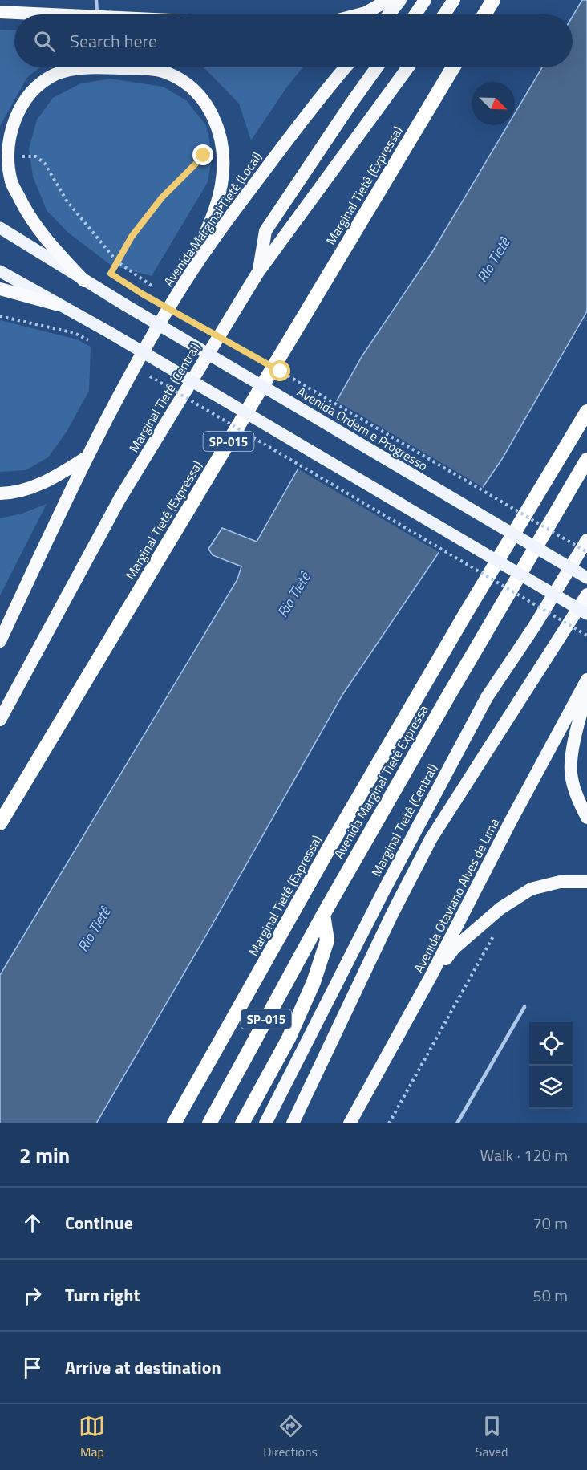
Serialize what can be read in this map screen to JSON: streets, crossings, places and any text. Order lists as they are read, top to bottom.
{
  "streets": {
    "highway": [
      "Marginal Tietê (Expressa)",
      "Avenida Marginal Tietê (Local)",
      "Marginal Tietê (Central)",
      "SP-015",
      "Avenida Marginal Tietê Expressa",
      "Avenida Otaviano Alves de Lima"
    ],
    "main road": ["Avenida Ordem e Progresso"]
  },
  "water": ["Rio Tietê"],
  "north": "bottom right",
  "page": {
    "search": "Search here",
    "heading": ["2 min", "Walk · 120 m"],
    "list": [
      ["Continue", "70 m"],
      ["Turn right", "50 m"],
      "Arrive at destination"
    ],
    "nav": ["Map", "Directions", "Saved"]
  }
}
